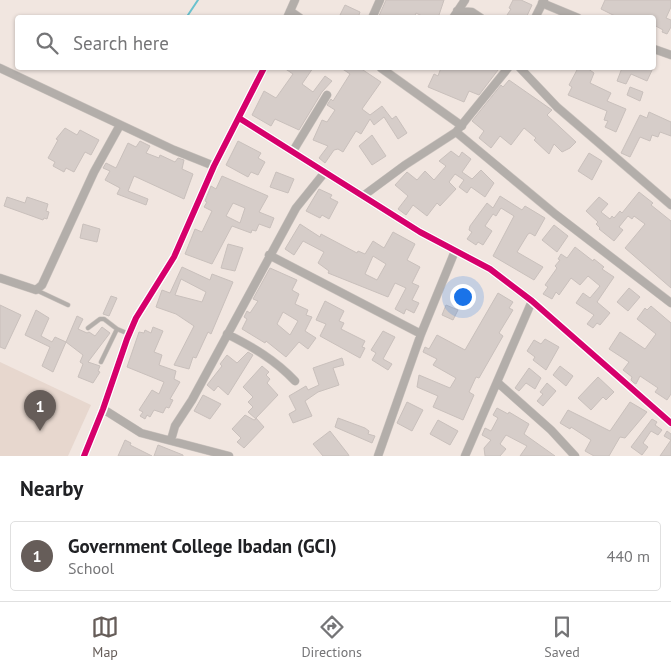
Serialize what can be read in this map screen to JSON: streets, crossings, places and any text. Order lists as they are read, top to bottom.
{
  "page": {
    "search": "Search here",
    "pins": "1",
    "heading": "Nearby",
    "list": [
      {
        "mark": "1",
        "name": "Government College Ibadan (GCI)",
        "note": "School",
        "value": "440 m"
      }
    ],
    "nav": ["Map", "Directions", "Saved"]
  }
}
